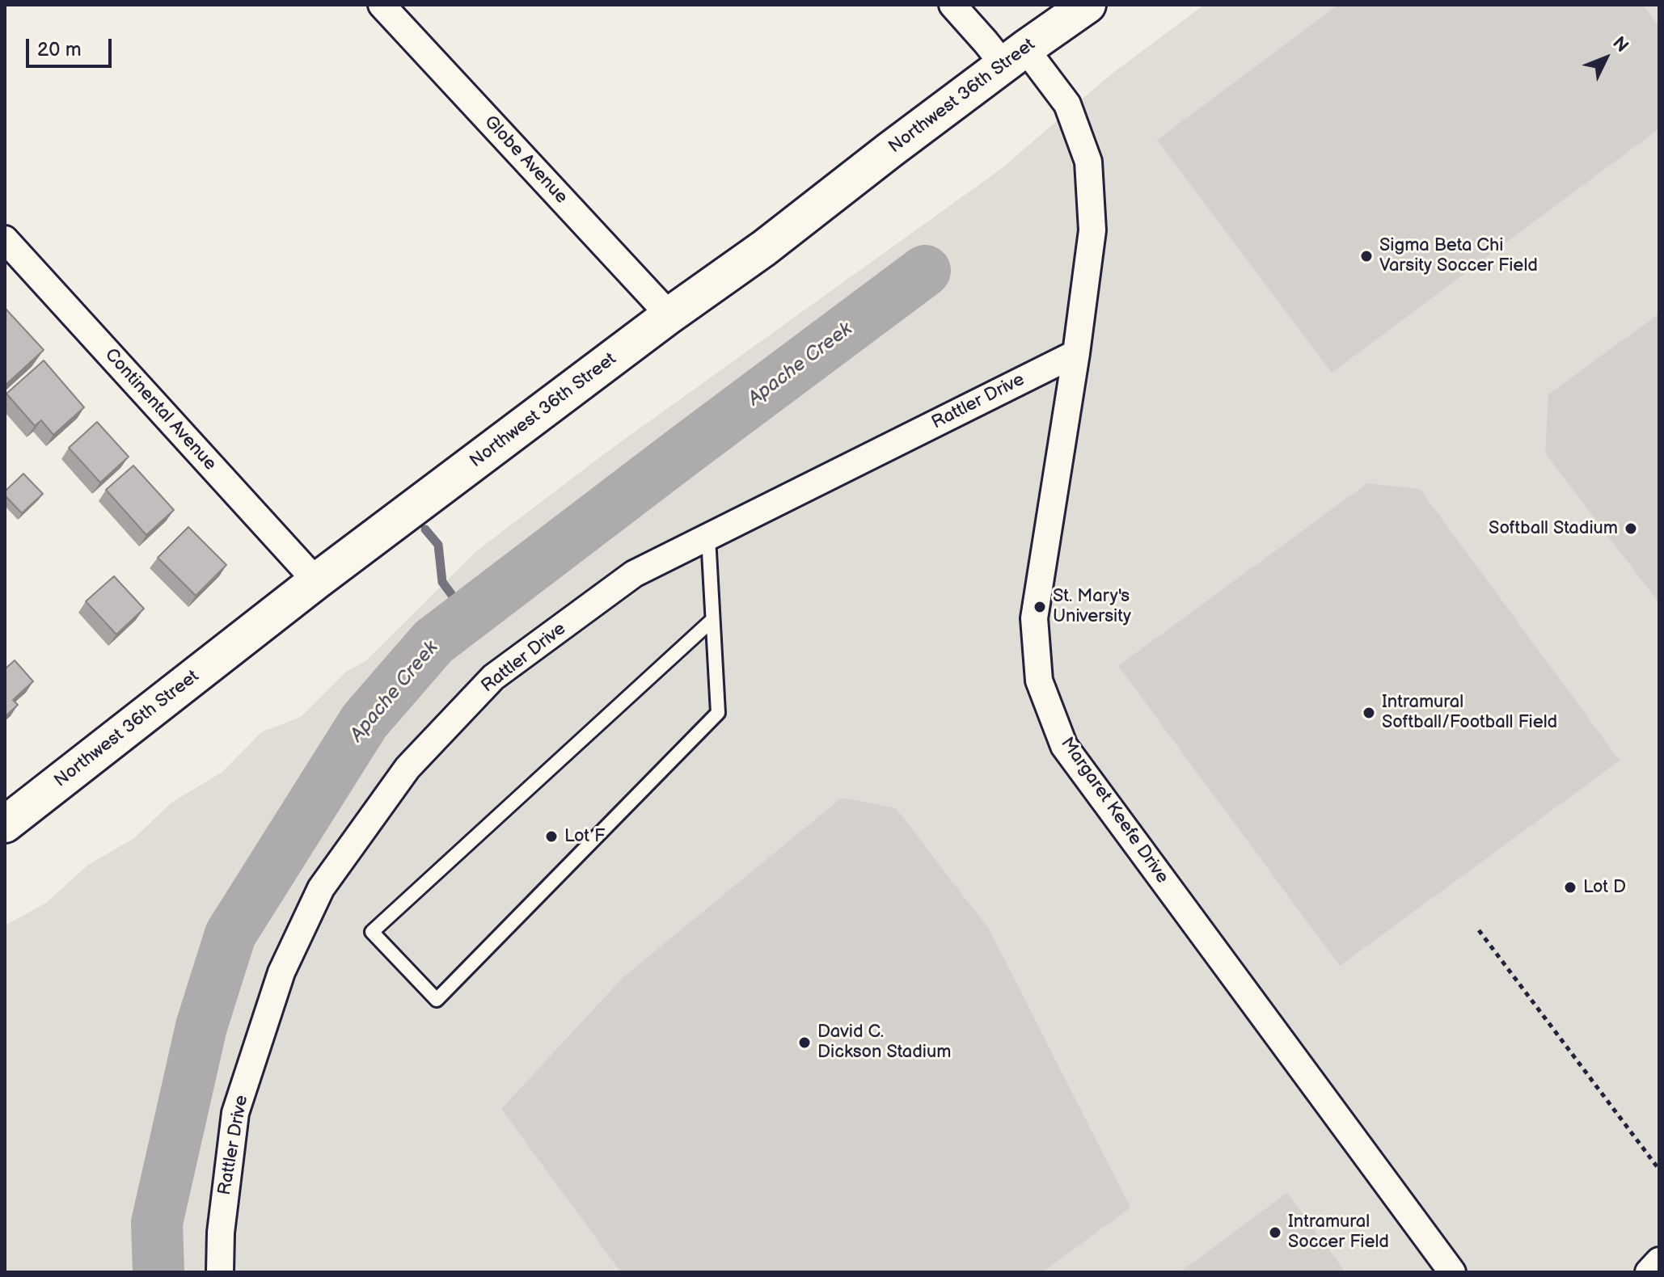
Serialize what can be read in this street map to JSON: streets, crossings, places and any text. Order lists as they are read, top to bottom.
{
  "streets": {
    "main road": ["Northwest 36th Street"],
    "street": [
      "Globe Avenue",
      "Rattler Drive",
      "Continental Avenue",
      "Margaret Keefe Drive"
    ]
  },
  "crossings": [
    ["Northwest 36th Street", "Globe Avenue"],
    ["Northwest 36th Street", "Continental Avenue"],
    ["Northwest 36th Street", "Margaret Keefe Drive"],
    ["Rattler Drive", "Margaret Keefe Drive"]
  ],
  "water": ["Apache Creek"],
  "places": [
    "Sigma Beta Chi Varsity Soccer Field",
    "Softball Stadium",
    "St. Mary's University",
    "Intramural Softball/Football Field",
    "Lot F",
    "Lot D",
    "David C. Dickson Stadium",
    "Intramural Soccer Field"
  ],
  "scale_bar": "20 m",
  "north": "top right"
}
